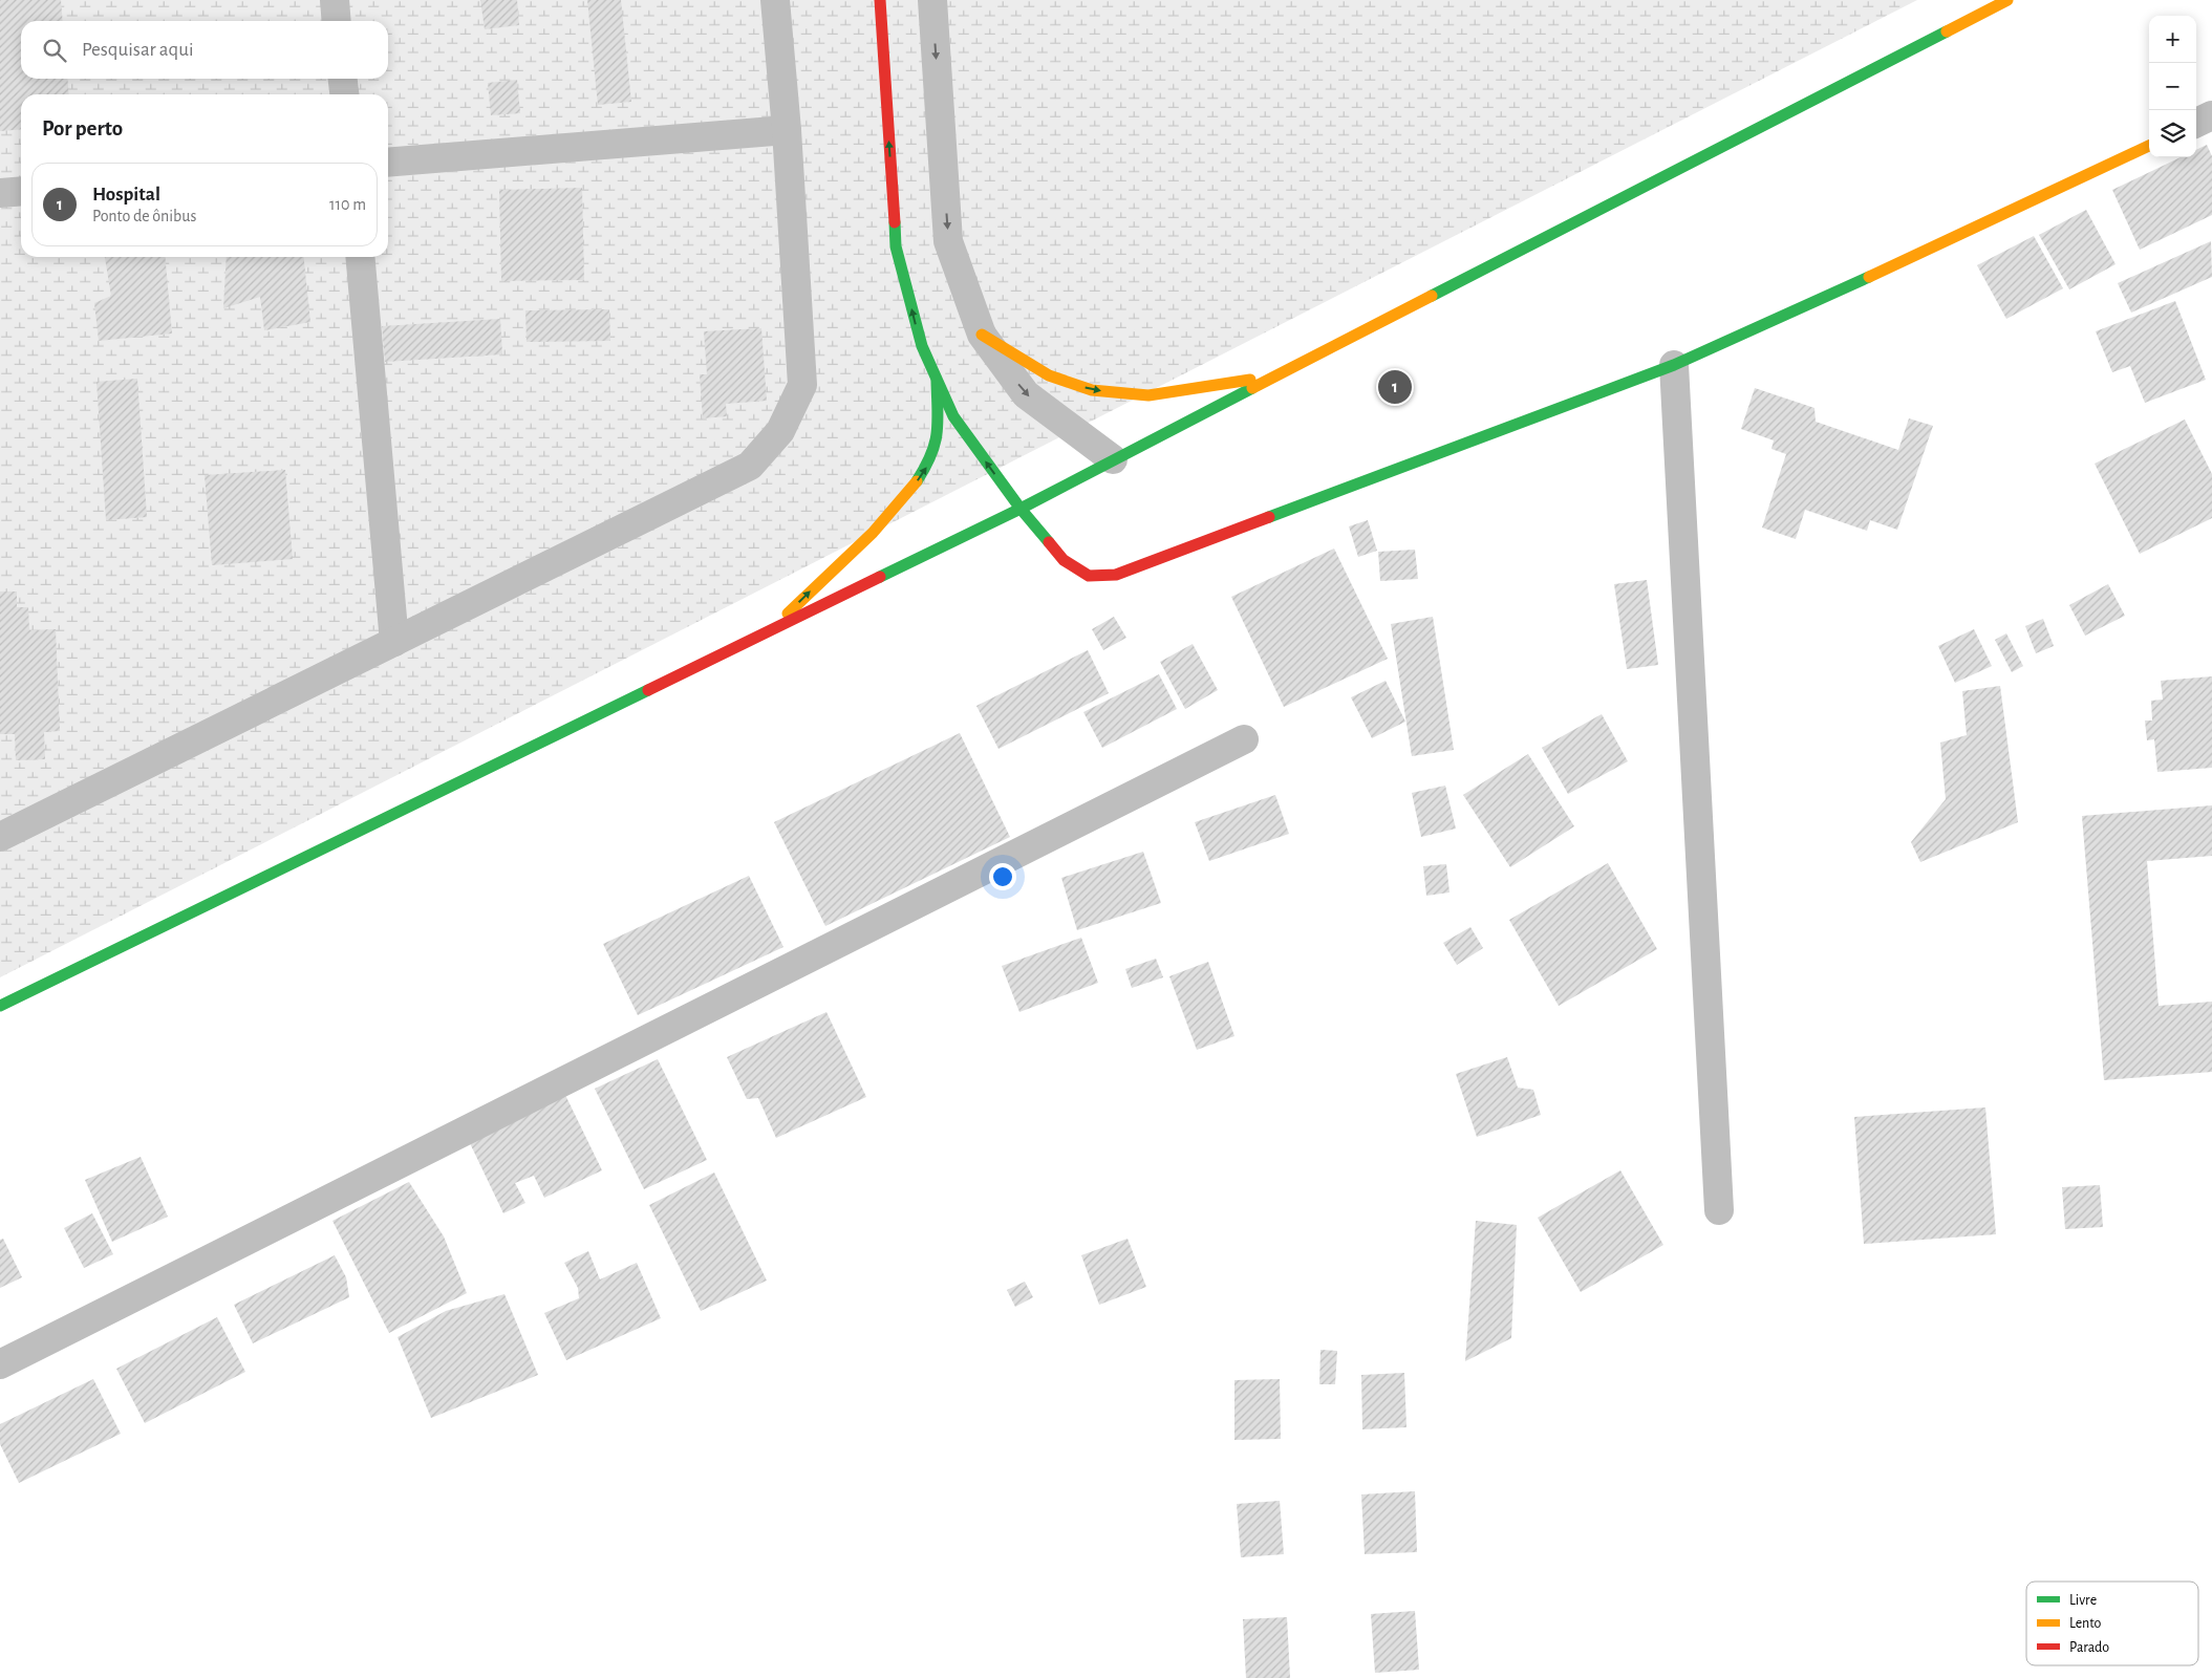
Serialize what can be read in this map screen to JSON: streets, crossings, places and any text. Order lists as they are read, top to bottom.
{
  "legend": ["Livre", "Lento", "Parado"],
  "page": {
    "map_buttons": ["+", "−"],
    "search": "Pesquisar aqui",
    "heading": "Por perto",
    "list": [
      {
        "mark": "1",
        "name": "Hospital",
        "note": "Ponto de ônibus",
        "value": "110 m"
      }
    ],
    "pins": "1"
  }
}
